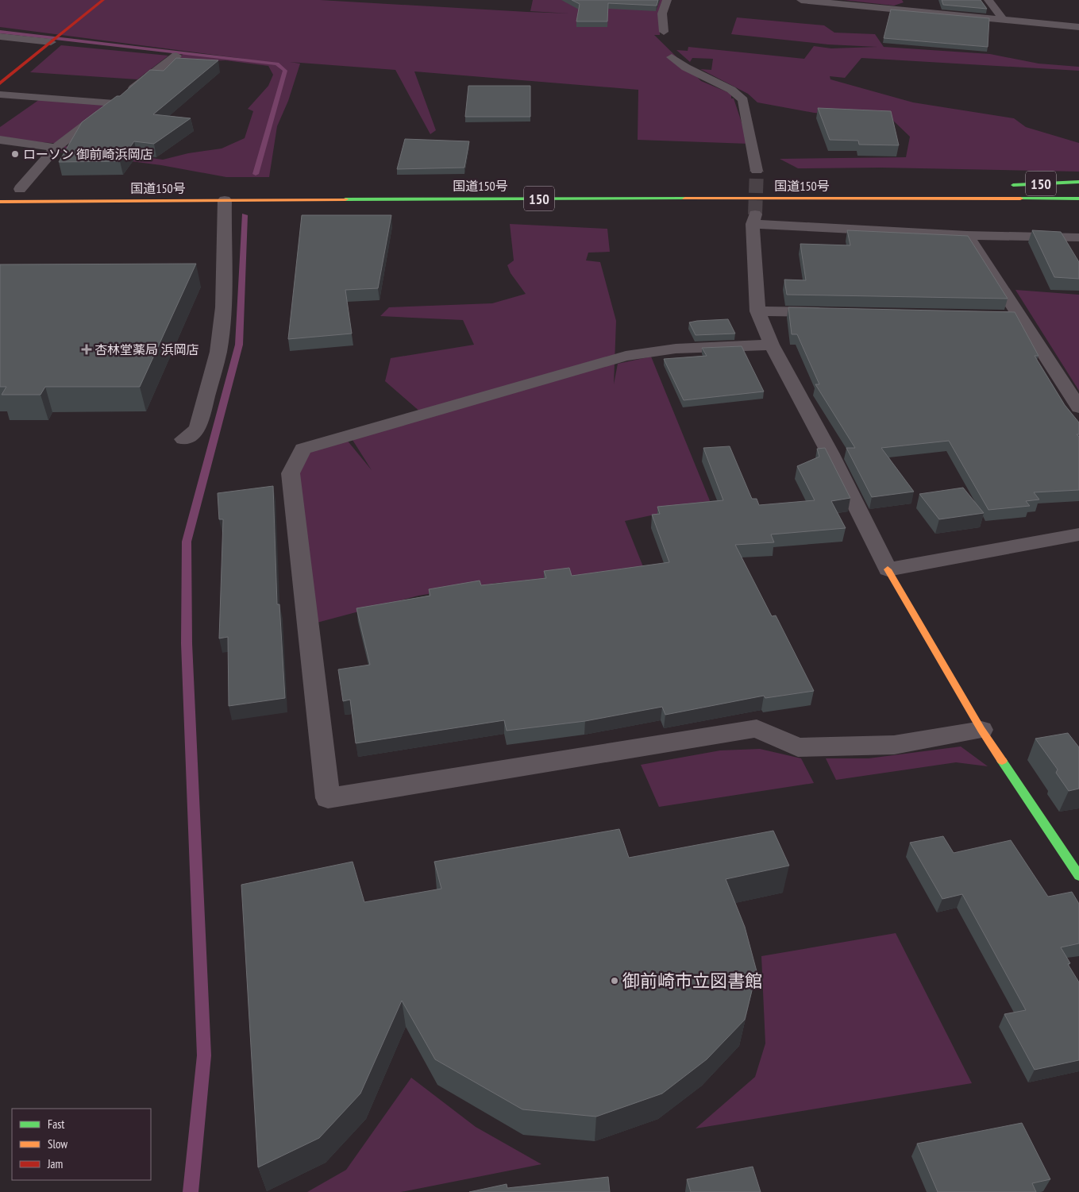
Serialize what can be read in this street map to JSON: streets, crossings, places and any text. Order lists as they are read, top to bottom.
{
  "streets": {
    "main road": ["150", "国道150号"]
  },
  "crossings": [
    ["150", "国道150号"]
  ],
  "places": {
    "other": ["ローソン 御前崎浜岡店", "御前崎市立図書館"],
    "health": ["杏林堂薬局 浜岡店"]
  },
  "legend": ["Fast", "Slow", "Jam"]
}
